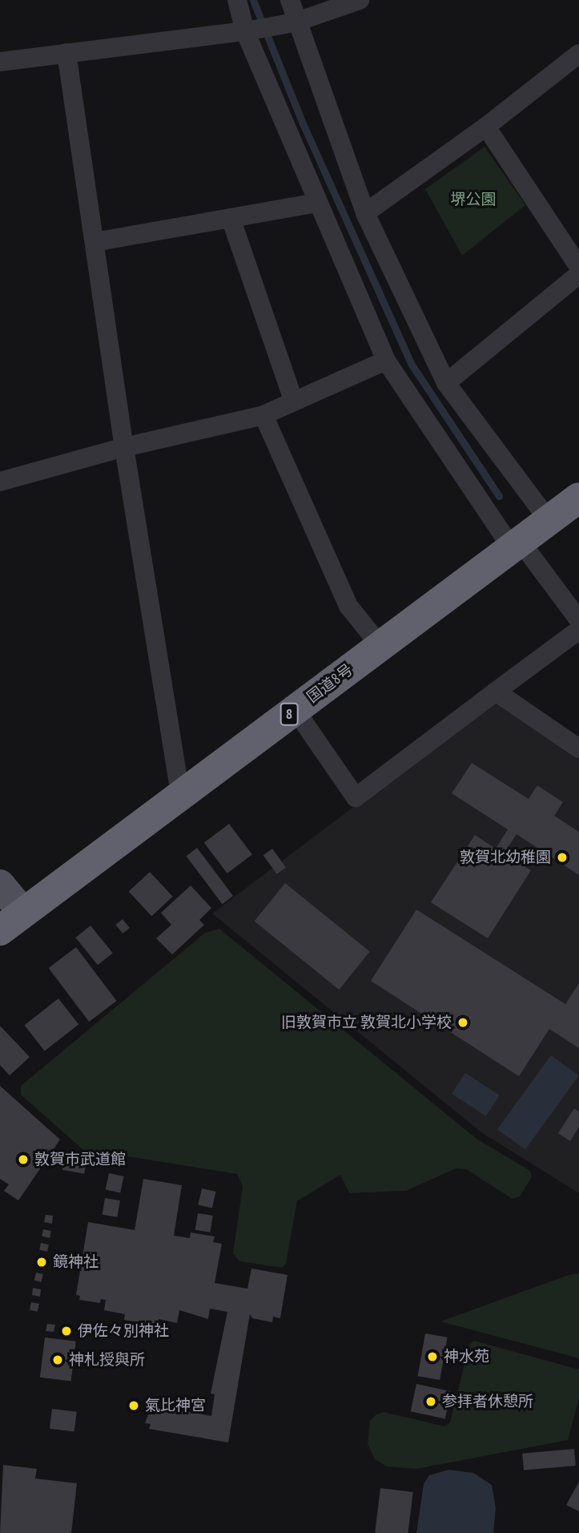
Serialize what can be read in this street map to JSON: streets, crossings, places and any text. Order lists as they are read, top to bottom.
{
  "streets": {
    "highway": ["国道8号", "8"]
  },
  "parks": ["堺公園"],
  "places": [
    "敦賀北幼稚園",
    "旧敦賀市立 敦賀北小学校",
    "敦賀市武道館",
    "鏡神社",
    "伊佐々別神社",
    "神水苑",
    "神札授與所",
    "参拝者休憩所",
    "氣比神宮"
  ]
}
